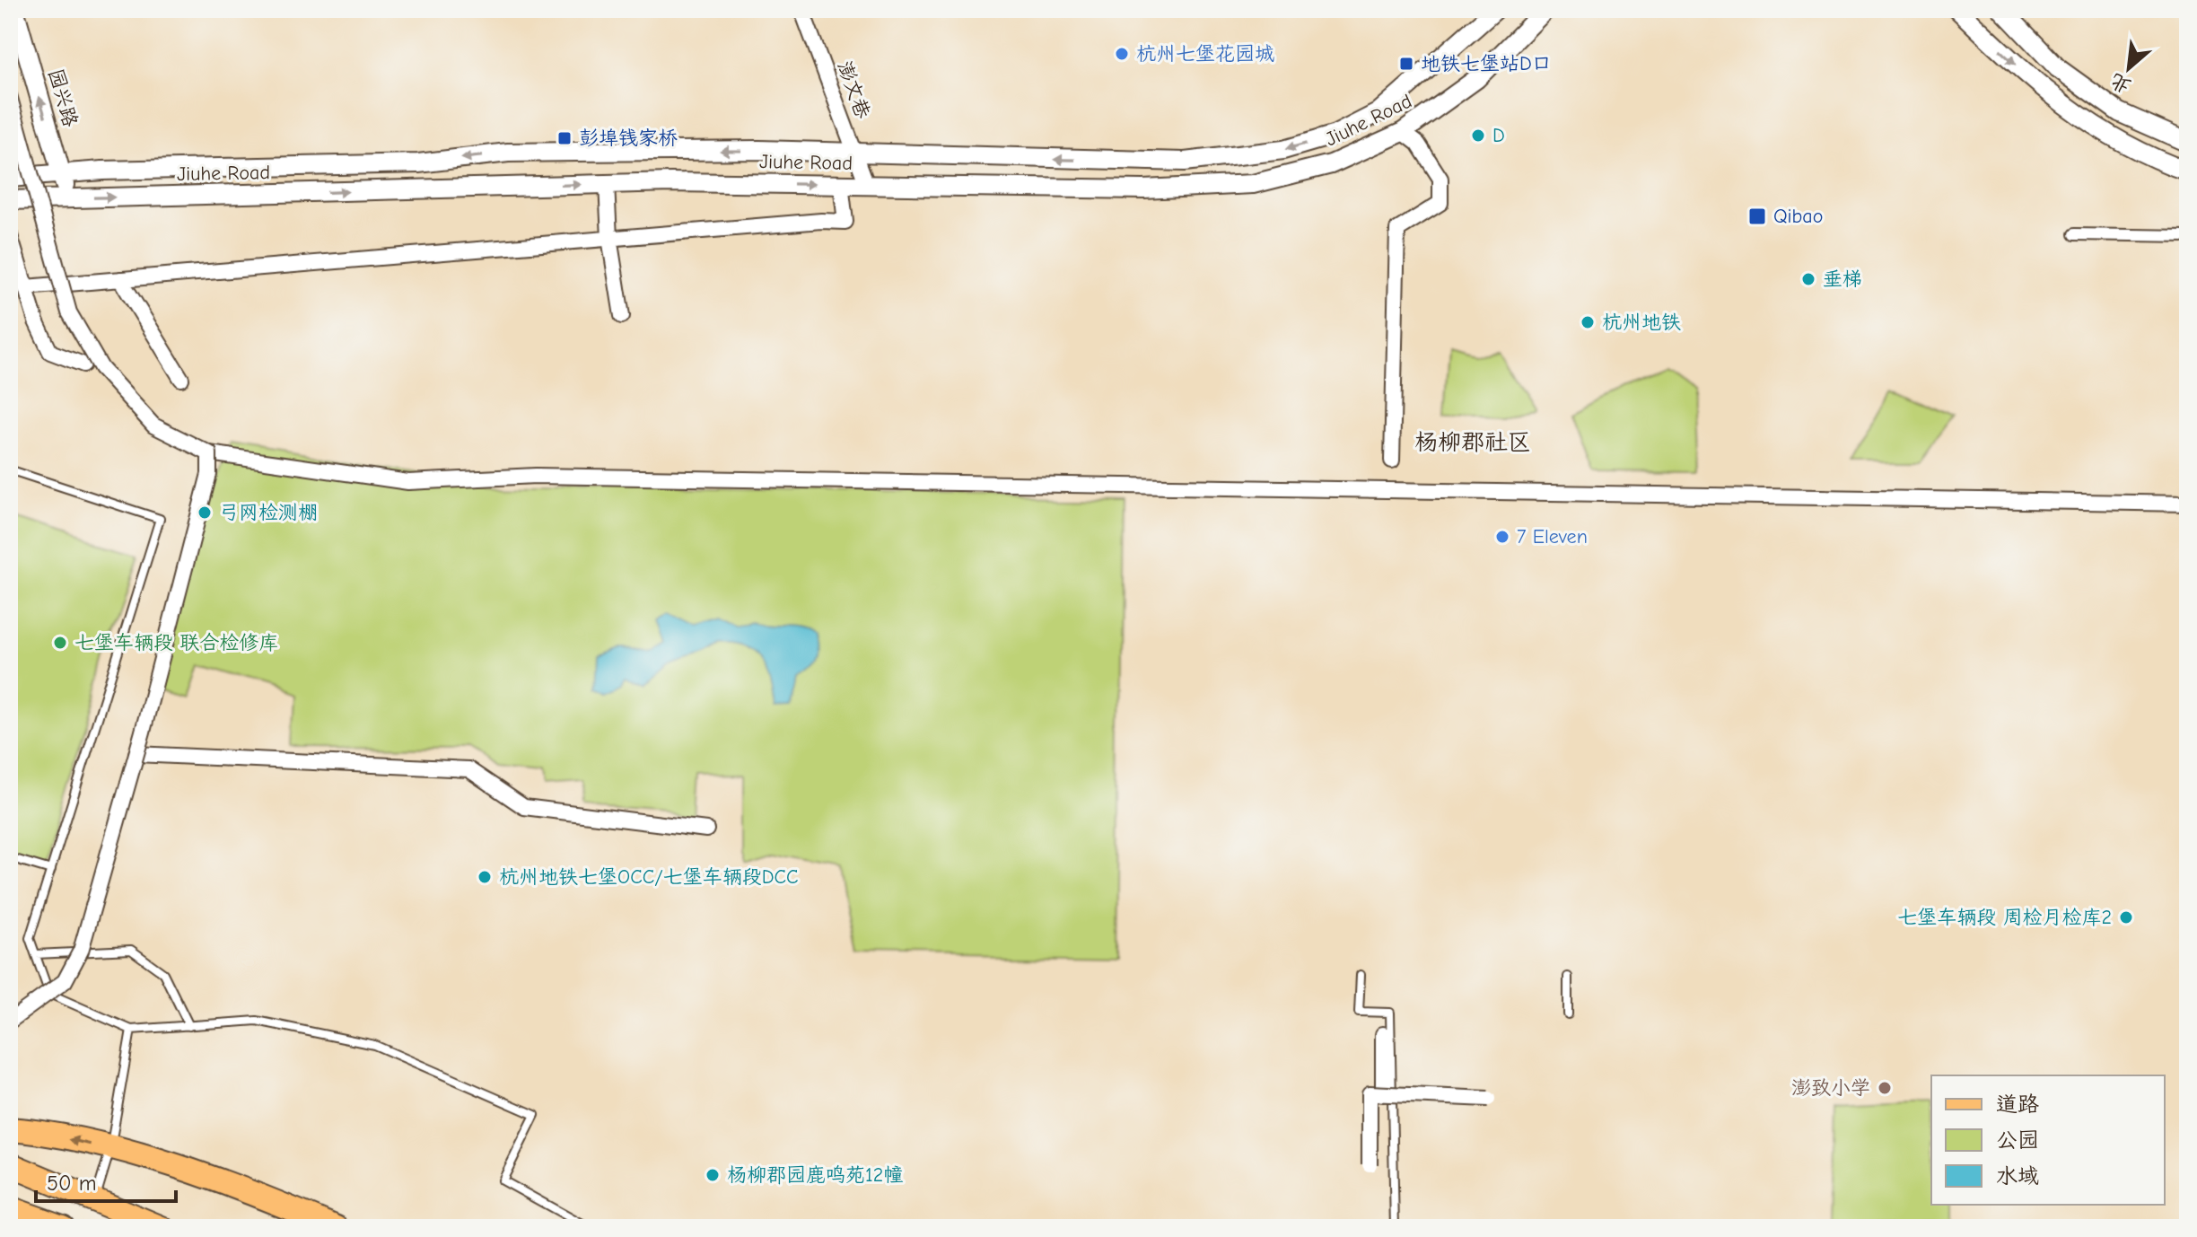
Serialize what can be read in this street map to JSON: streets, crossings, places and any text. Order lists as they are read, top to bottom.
{
  "streets": {
    "street": ["澎文巷", "园兴路", "Jiuhe Road"]
  },
  "crossings": [
    ["澎文巷", "Jiuhe Road"],
    ["园兴路", "Jiuhe Road"]
  ],
  "districts": ["杨柳郡社区"],
  "places": {
    "other": [
      "杭州七堡花园城",
      "D",
      "垂梯",
      "杭州地铁",
      "弓网检测棚",
      "7 Eleven",
      "七堡车辆段 联合检修库",
      "杭州地铁七堡OCC/七堡车辆段DCC",
      "七堡车辆段 周检月检库2",
      "澎致小学",
      "杨柳郡园鹿鸣苑12幢"
    ],
    "transit": ["地铁七堡站D口", "彭埠钱家桥", "Qibao"]
  },
  "legend": ["道路", "公园", "水域"],
  "scale_bar": "50 m",
  "north": "bottom left"
}
